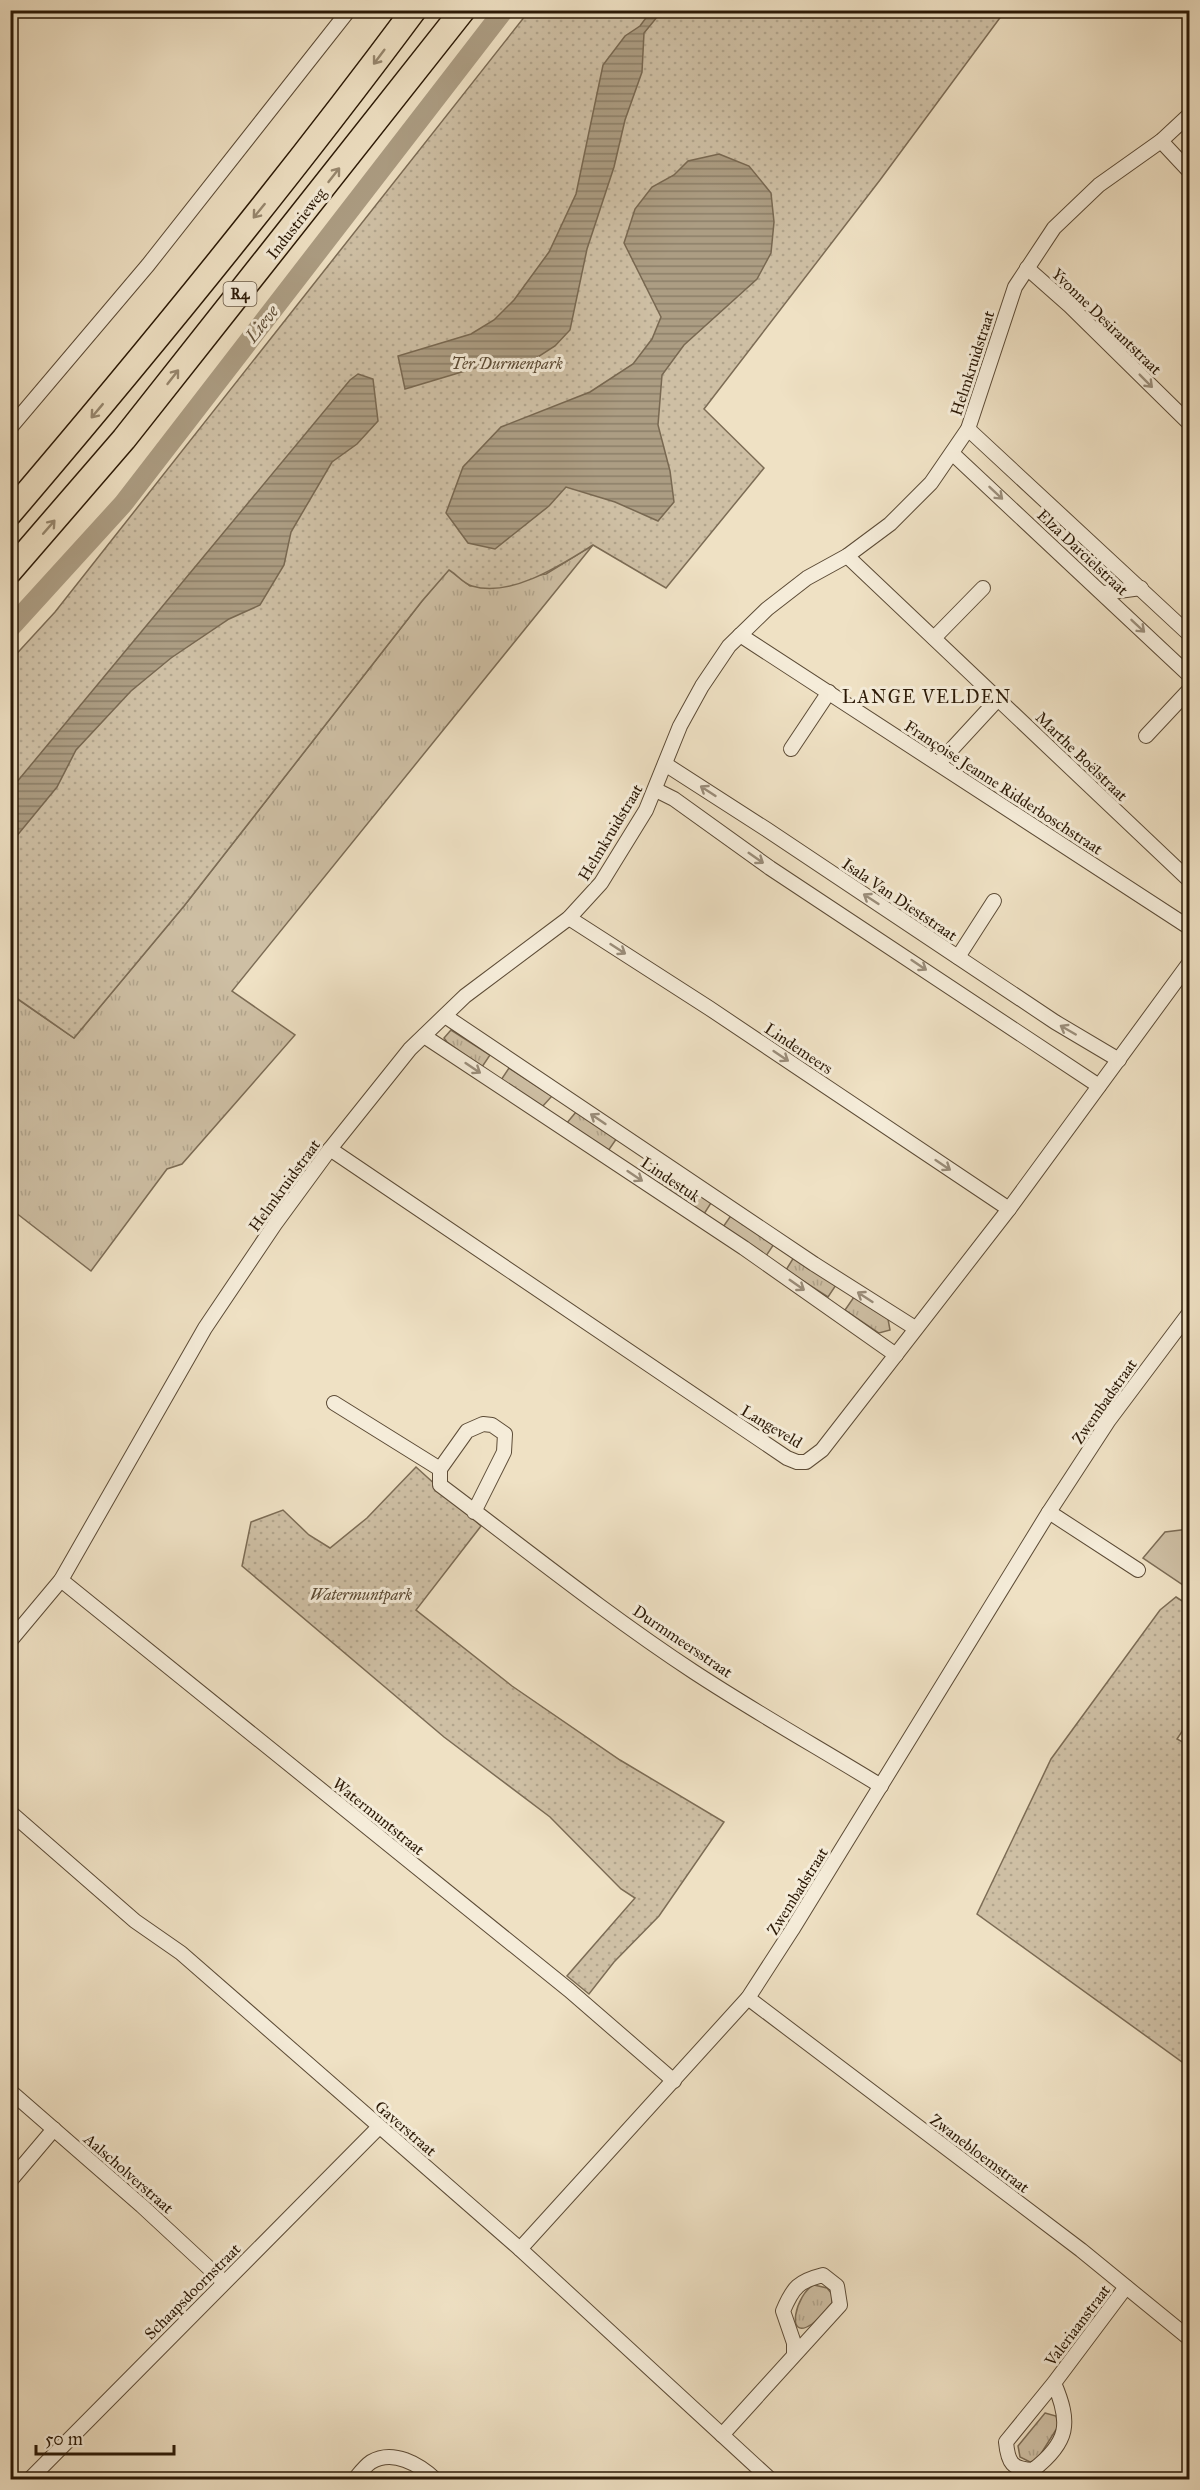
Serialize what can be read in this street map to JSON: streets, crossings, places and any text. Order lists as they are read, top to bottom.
{
  "streets": {
    "highway": ["Industrieweg", "R4"],
    "street": [
      "Yvonne Desirantstraat",
      "Helmkruidstraat",
      "Elza Darcielstraat",
      "Marthe Boëlstraat",
      "Françoise Jeanne Ridderboschstraat",
      "Isala Van Dieststraat",
      "Lindemeers",
      "Lindestuk",
      "Zwembadstraat",
      "Langeveld",
      "Durmmeersstraat",
      "Watermuntstraat",
      "Gaverstraat",
      "Zwanebloemstraat",
      "Aalscholverstraat",
      "Schaapsdoornstraat",
      "Valeriaanstraat"
    ]
  },
  "crossings": [
    ["Yvonne Desirantstraat", "Helmkruidstraat"],
    ["Helmkruidstraat", "Elza Darcielstraat"],
    ["Helmkruidstraat", "Marthe Boëlstraat"],
    ["Helmkruidstraat", "Françoise Jeanne Ridderboschstraat"],
    ["Helmkruidstraat", "Isala Van Dieststraat"],
    ["Helmkruidstraat", "Lindemeers"],
    ["Helmkruidstraat", "Lindestuk"],
    ["Helmkruidstraat", "Langeveld"],
    ["Helmkruidstraat", "Watermuntstraat"],
    ["Isala Van Dieststraat", "Langeveld"],
    ["Lindemeers", "Langeveld"],
    ["Lindestuk", "Langeveld"],
    ["Zwembadstraat", "Durmmeersstraat"],
    ["Zwembadstraat", "Watermuntstraat"],
    ["Zwembadstraat", "Gaverstraat"],
    ["Zwembadstraat", "Zwanebloemstraat"],
    ["Gaverstraat", "Schaapsdoornstraat"],
    ["Zwanebloemstraat", "Valeriaanstraat"],
    ["Aalscholverstraat", "Schaapsdoornstraat"]
  ],
  "one_way": ["Yvonne Desirantstraat", "Lindemeers"],
  "districts": ["LANGE VELDEN"],
  "water": ["Lieve"],
  "parks": ["Ter Durmenpark", "Watermuntpark"],
  "scale_bar": "50 m"
}
